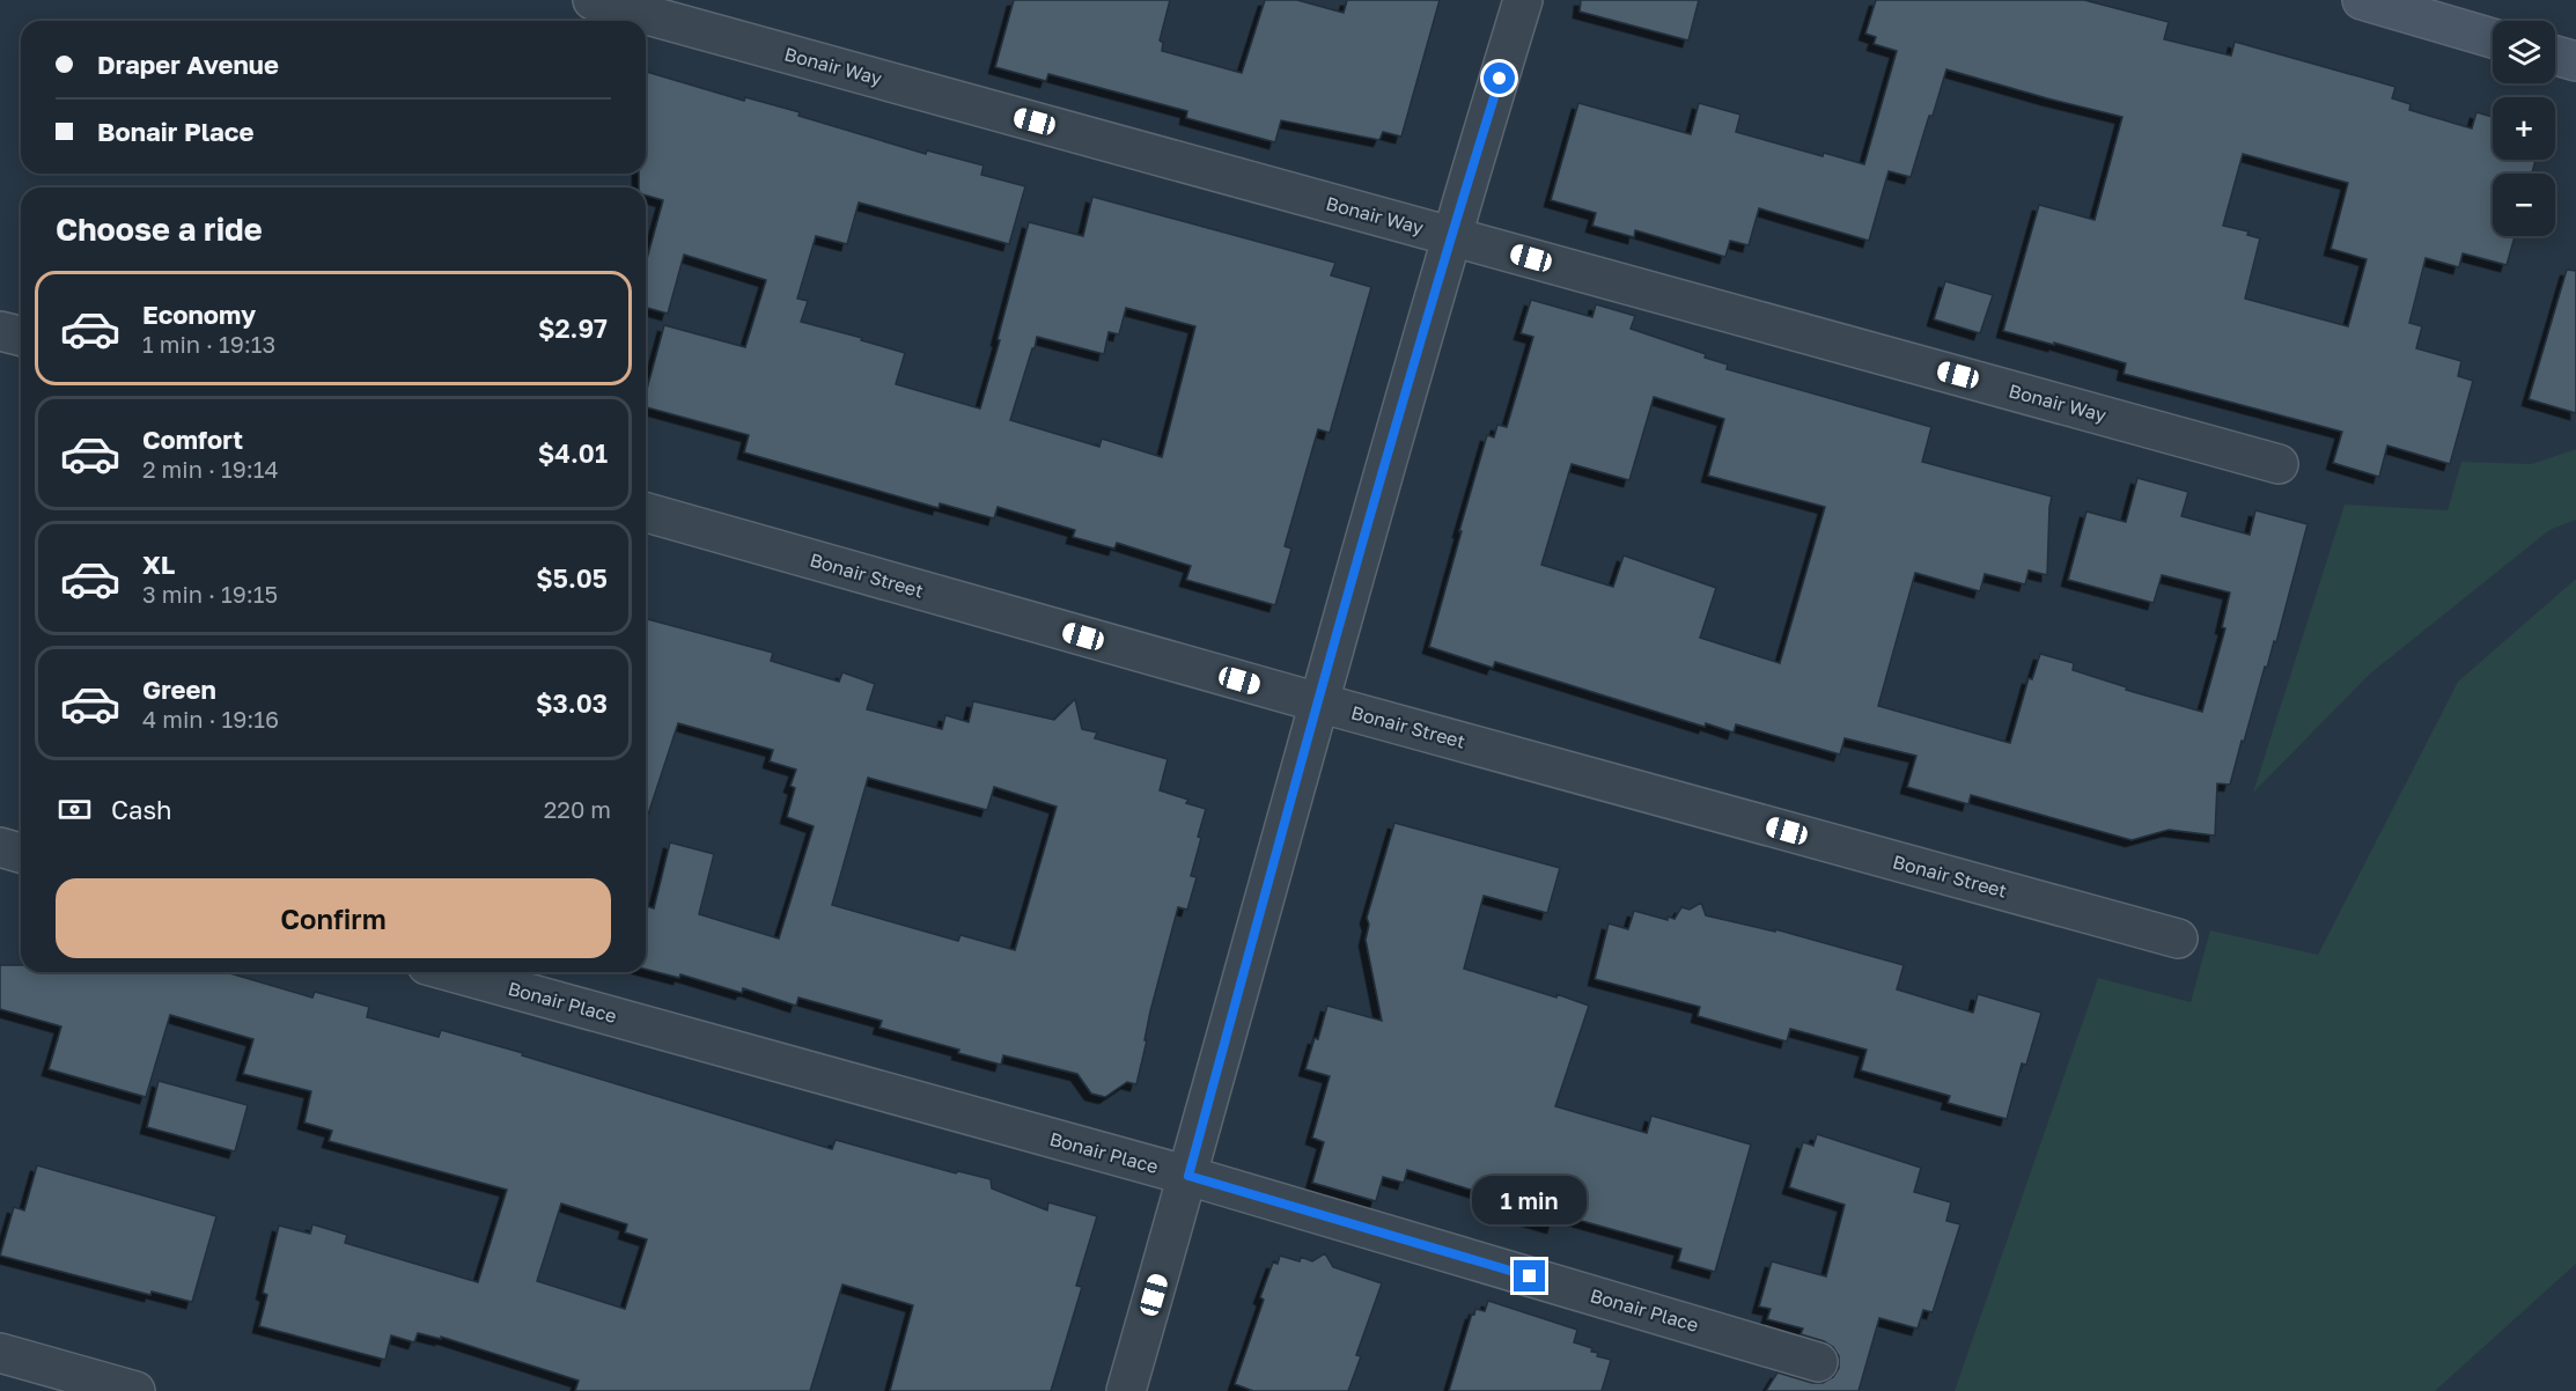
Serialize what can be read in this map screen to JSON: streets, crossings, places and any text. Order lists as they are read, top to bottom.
{
  "streets": {
    "street": ["Bonair Way", "Bonair Street", "Bonair Place"]
  },
  "page": {
    "map_buttons": ["+", "−"],
    "banner": ["Draper Avenue", "Bonair Place"],
    "heading": "Choose a ride",
    "list": [
      {
        "name": "Economy",
        "note": "1 min · 19:13",
        "value": "$2.97"
      },
      {
        "name": "Comfort",
        "note": "2 min · 19:14",
        "value": "$4.01"
      },
      {
        "name": "XL",
        "note": "3 min · 19:15",
        "value": "$5.05"
      },
      {
        "name": "Green",
        "note": "4 min · 19:16",
        "value": "$3.03"
      }
    ],
    "pay": ["Cash", "220 m"],
    "buttons": "Confirm",
    "bubble": "1 min"
  }
}
